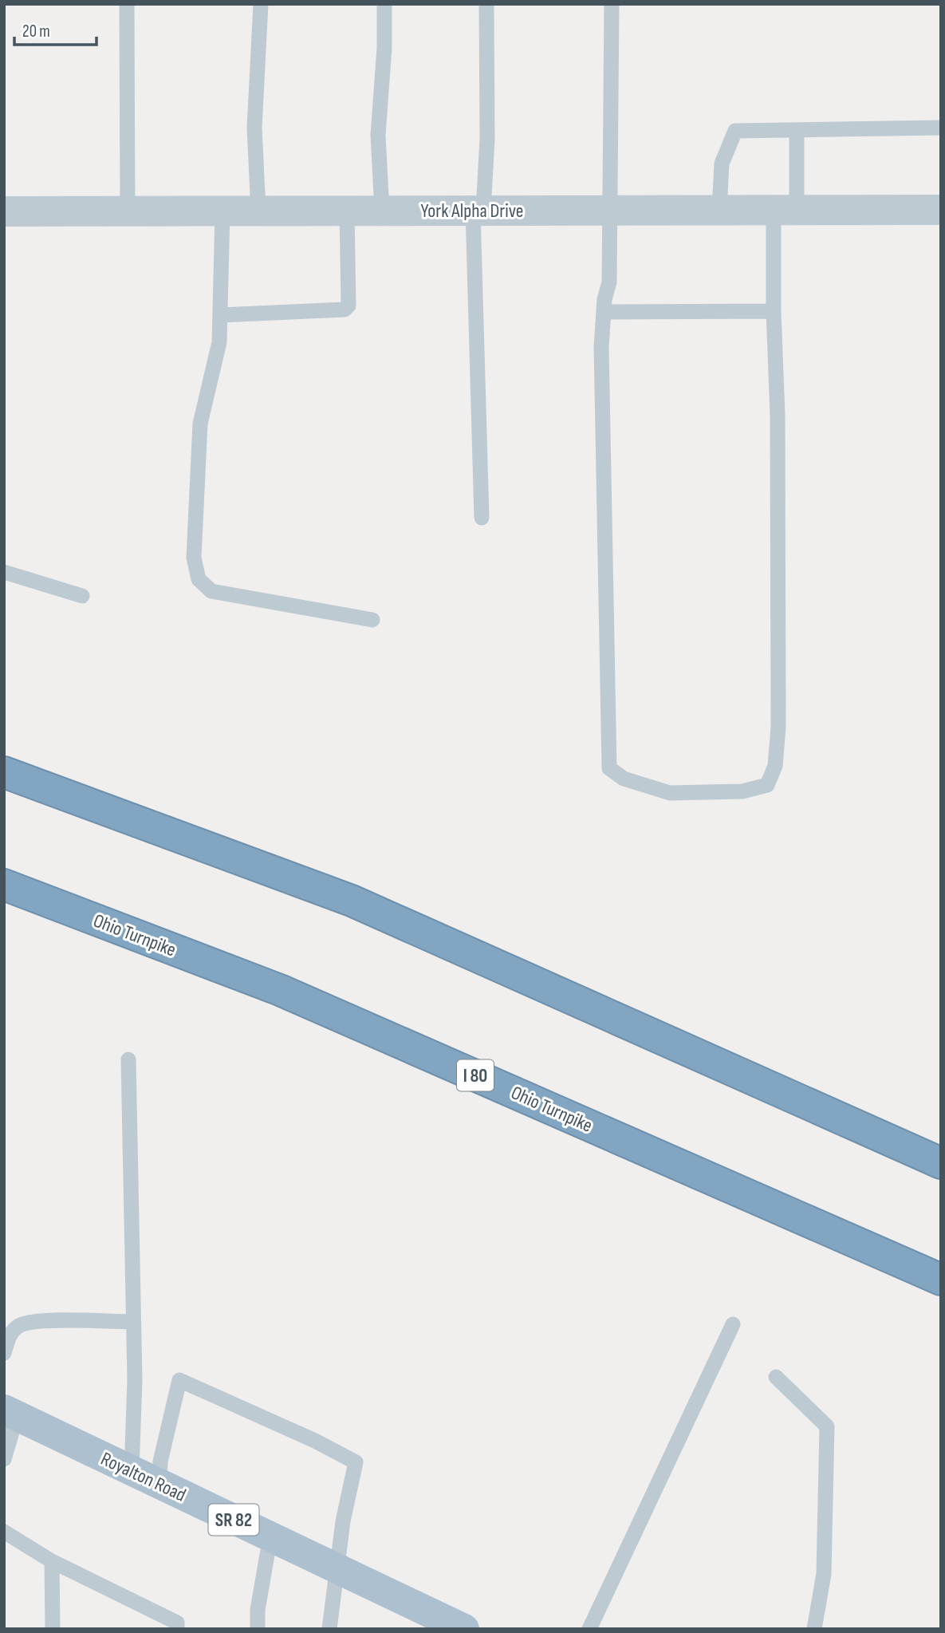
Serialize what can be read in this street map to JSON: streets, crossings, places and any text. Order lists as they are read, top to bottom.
{
  "streets": {
    "highway": ["Ohio Turnpike", "I 80"],
    "main road": ["Royalton Road", "SR 82"],
    "street": ["York Alpha Drive"]
  },
  "scale_bar": "20 m"
}
